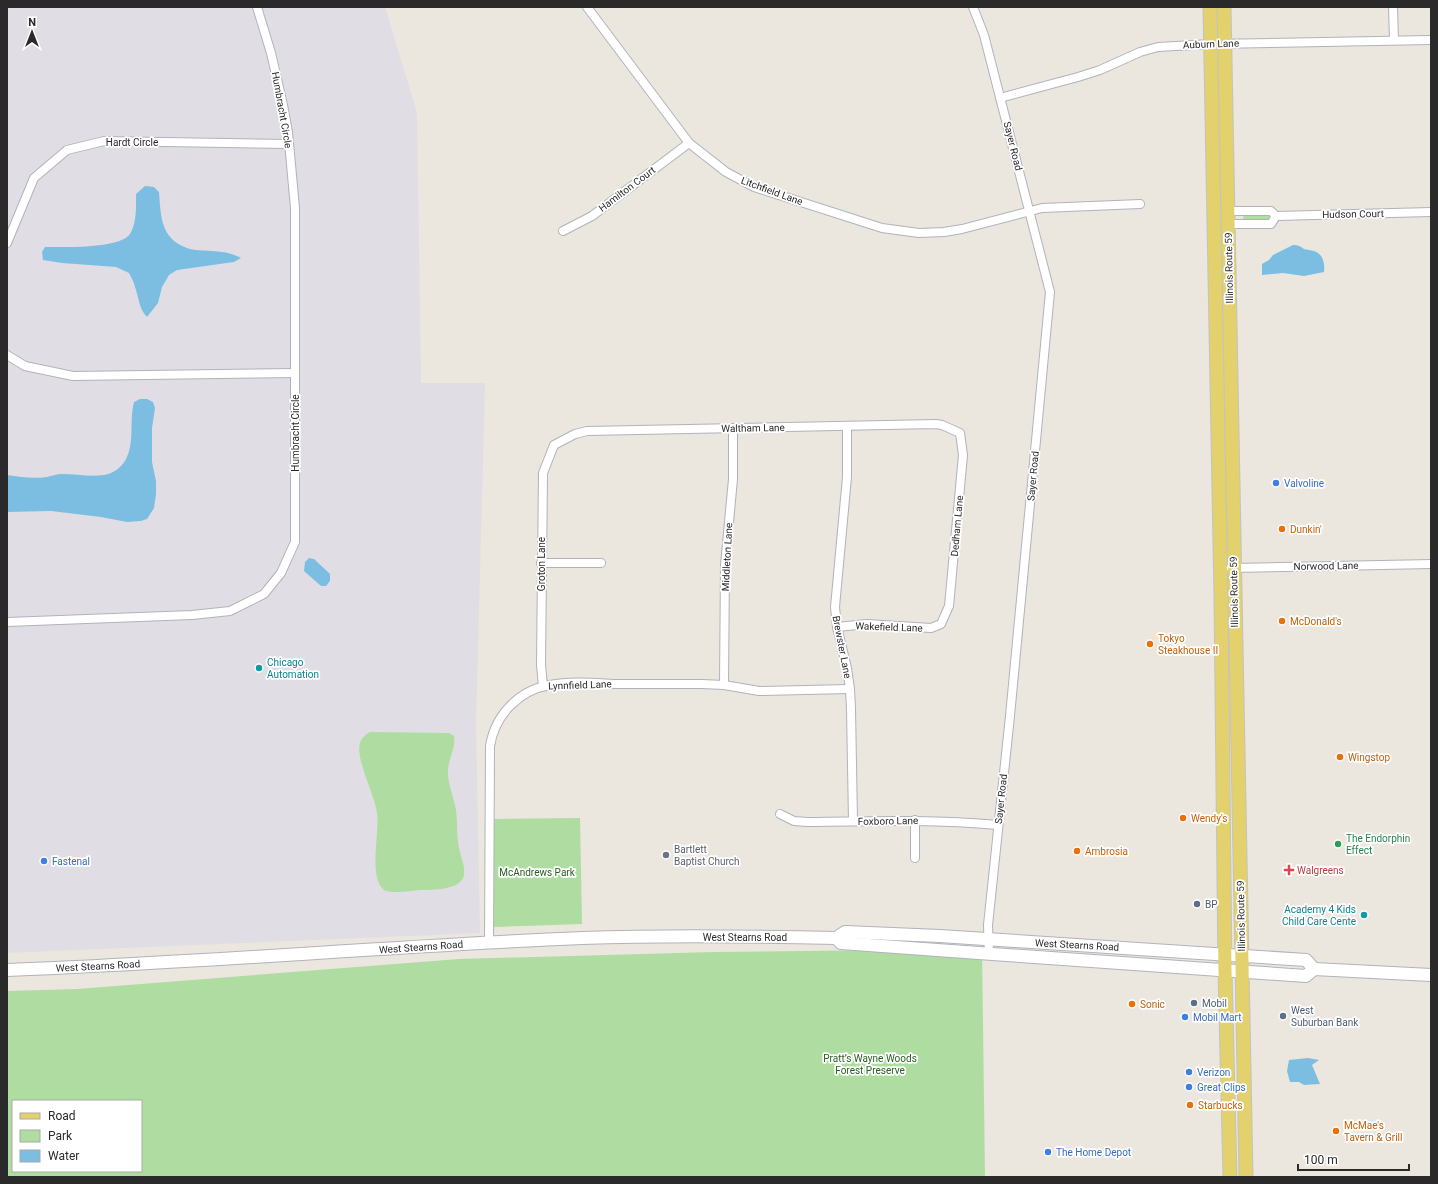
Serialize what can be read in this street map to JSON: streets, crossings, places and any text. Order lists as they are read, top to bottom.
{
  "streets": {
    "main road": ["Illinois Route 59", "West Stearns Road"],
    "street": [
      "Auburn Lane",
      "Humbracht Circle",
      "Hardt Circle",
      "Sayer Road",
      "Hamilton Court",
      "Litchfield Lane",
      "Hudson Court",
      "Waltham Lane",
      "Dedham Lane",
      "Middleton Lane",
      "Groton Lane",
      "Norwood Lane",
      "Wakefield Lane",
      "Brewster Lane",
      "Lynnfield Lane",
      "Foxboro Lane"
    ]
  },
  "crossings": [
    ["Auburn Lane", "Sayer Road"],
    ["Auburn Lane", "Illinois Route 59"],
    ["Humbracht Circle", "Hardt Circle"],
    ["Sayer Road", "Litchfield Lane"],
    ["Sayer Road", "Foxboro Lane"],
    ["Sayer Road", "West Stearns Road"],
    ["Hamilton Court", "Litchfield Lane"],
    ["Hudson Court", "Illinois Route 59"],
    ["Illinois Route 59", "Norwood Lane"],
    ["Illinois Route 59", "West Stearns Road"],
    ["Waltham Lane", "Dedham Lane"],
    ["Waltham Lane", "Middleton Lane"],
    ["Waltham Lane", "Groton Lane"],
    ["Waltham Lane", "Brewster Lane"],
    ["Dedham Lane", "Wakefield Lane"],
    ["Middleton Lane", "Lynnfield Lane"],
    ["Groton Lane", "Lynnfield Lane"],
    ["Wakefield Lane", "Brewster Lane"],
    ["Brewster Lane", "Lynnfield Lane"],
    ["Brewster Lane", "Foxboro Lane"],
    ["Lynnfield Lane", "West Stearns Road"]
  ],
  "parks": ["McAndrews Park", "Pratt’s Wayne Woods Forest Preserve"],
  "places": {
    "other": [
      "Valvoline",
      "Dunkin'",
      "McDonald's",
      "Tokyo Steakhouse II",
      "Chicago Automation",
      "Wingstop",
      "Wendy's",
      "The Endorphin Effect",
      "Ambrosia",
      "Bartlett Baptist Church",
      "Fastenal",
      "BP",
      "Academy 4 Kids Child Care Cente",
      "Mobil",
      "Sonic",
      "West Suburban Bank",
      "Mobil Mart",
      "Verizon",
      "Great Clips",
      "Starbucks",
      "McMae's Tavern & Grill",
      "The Home Depot"
    ],
    "health": ["Walgreens"]
  },
  "legend": ["Road", "Park", "Water"],
  "scale_bar": "100 m",
  "north": "top"
}
